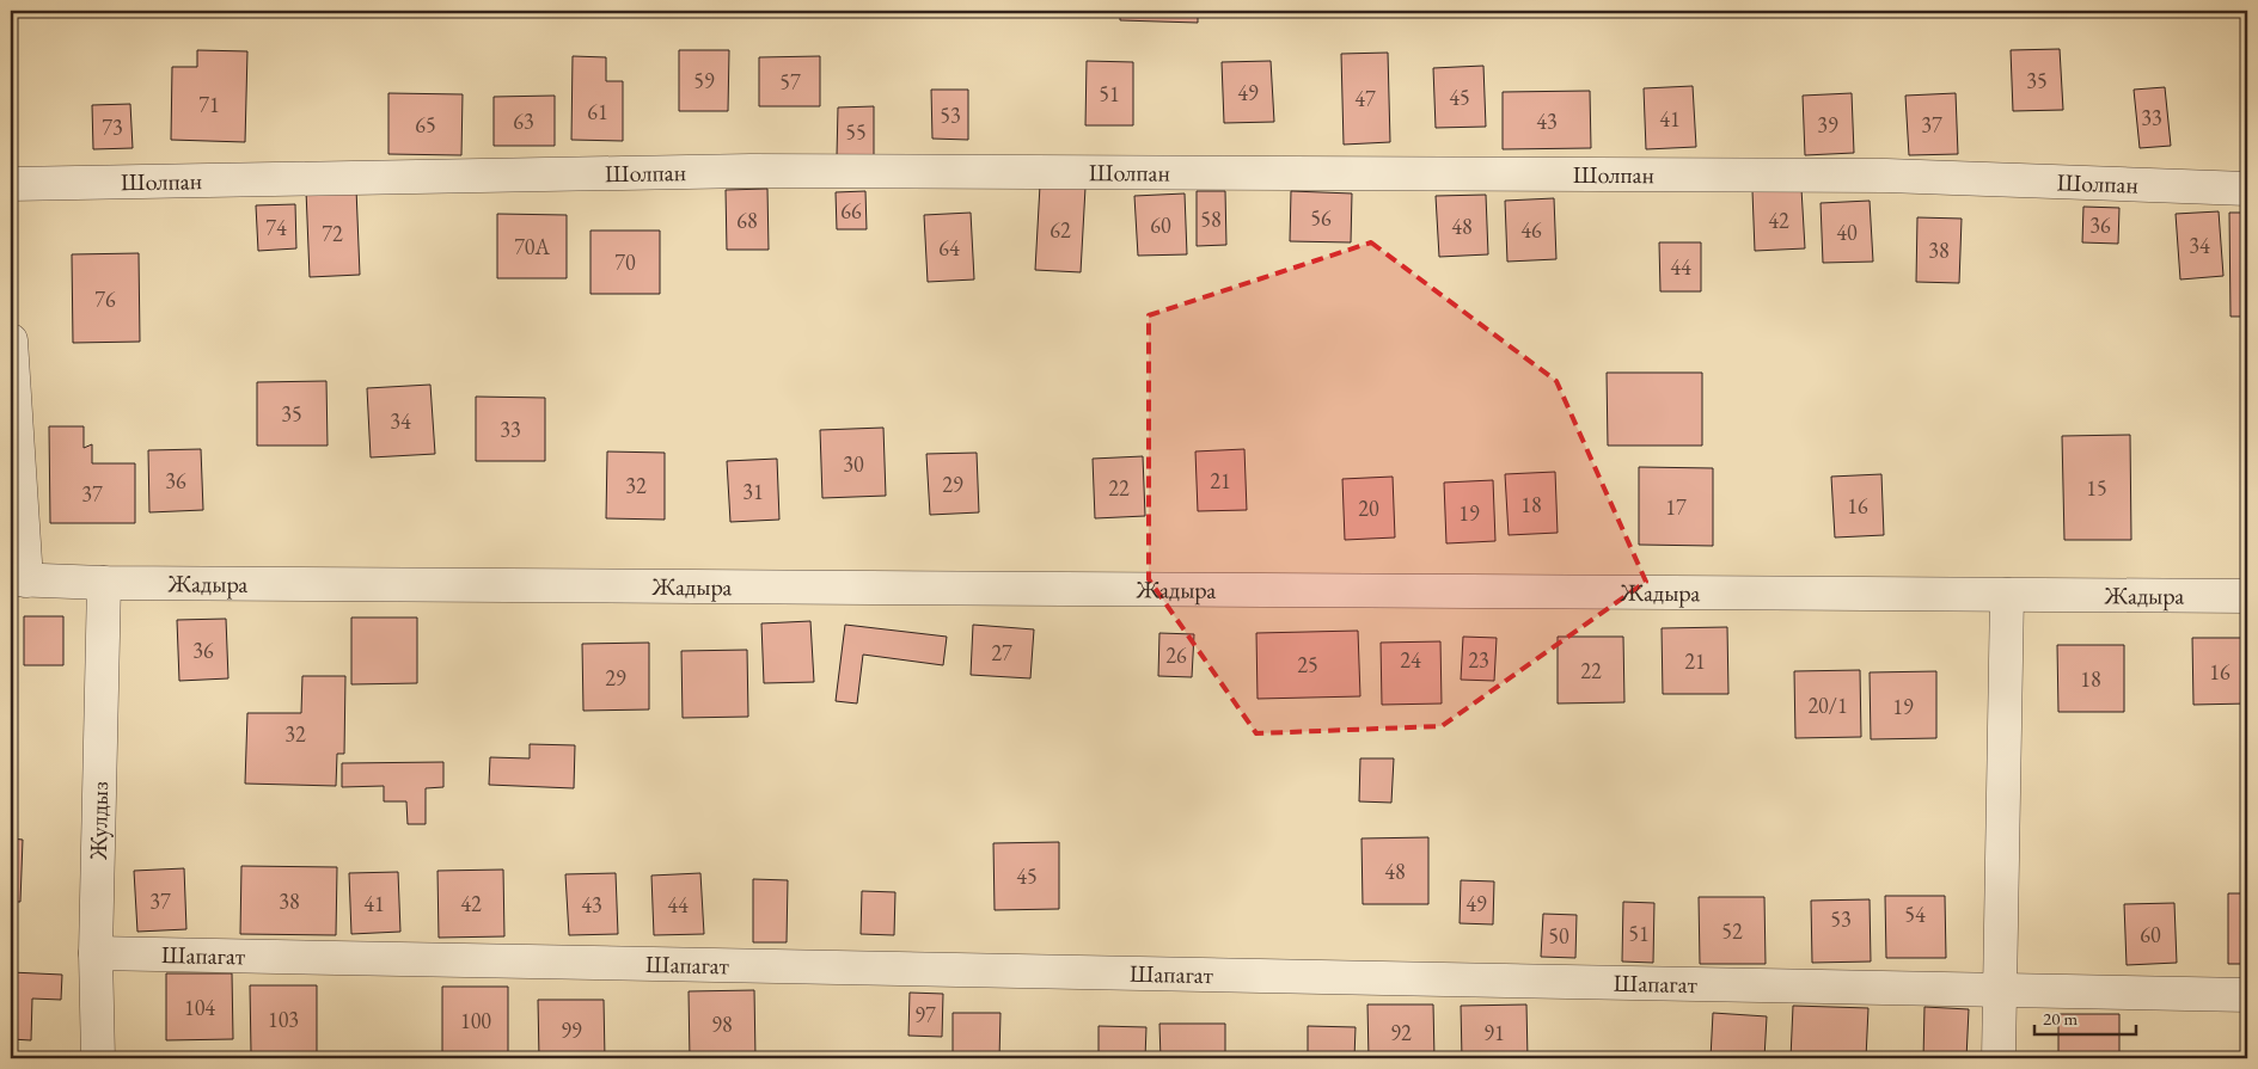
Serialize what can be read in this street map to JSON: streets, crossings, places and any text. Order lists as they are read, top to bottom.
{
  "streets": {
    "street": [
      "Шолпан",
      "Жадыра",
      "Жулдыз",
      "Шапагат"
    ]
  },
  "crossings": [
    ["Жадыра", "Жулдыз"],
    ["Жулдыз", "Шапагат"]
  ],
  "house_numbers": [
    "59",
    "35",
    "57",
    "49",
    "51",
    "45",
    "47",
    "71",
    "61",
    "53",
    "33",
    "41",
    "63",
    "43",
    "65",
    "39",
    "37",
    "73",
    "55",
    "66",
    "56",
    "58",
    "68",
    "42",
    "60",
    "36",
    "48",
    "74",
    "62",
    "46",
    "40",
    "72",
    "34",
    "70А",
    "64",
    "38",
    "70",
    "44",
    "76",
    "35",
    "34",
    "33",
    "30",
    "36",
    "21",
    "29",
    "32",
    "22",
    "15",
    "31",
    "37",
    "18",
    "16",
    "17",
    "20",
    "19",
    "36",
    "27",
    "26",
    "24",
    "23",
    "21",
    "25",
    "22",
    "16",
    "29",
    "18",
    "20/1",
    "19",
    "32",
    "48",
    "45",
    "37",
    "38",
    "41",
    "42",
    "49",
    "43",
    "44",
    "54",
    "53",
    "52",
    "51",
    "60",
    "50",
    "104",
    "97",
    "103",
    "100",
    "98",
    "99",
    "92",
    "91"
  ],
  "scale_bar": "20 m"
}
